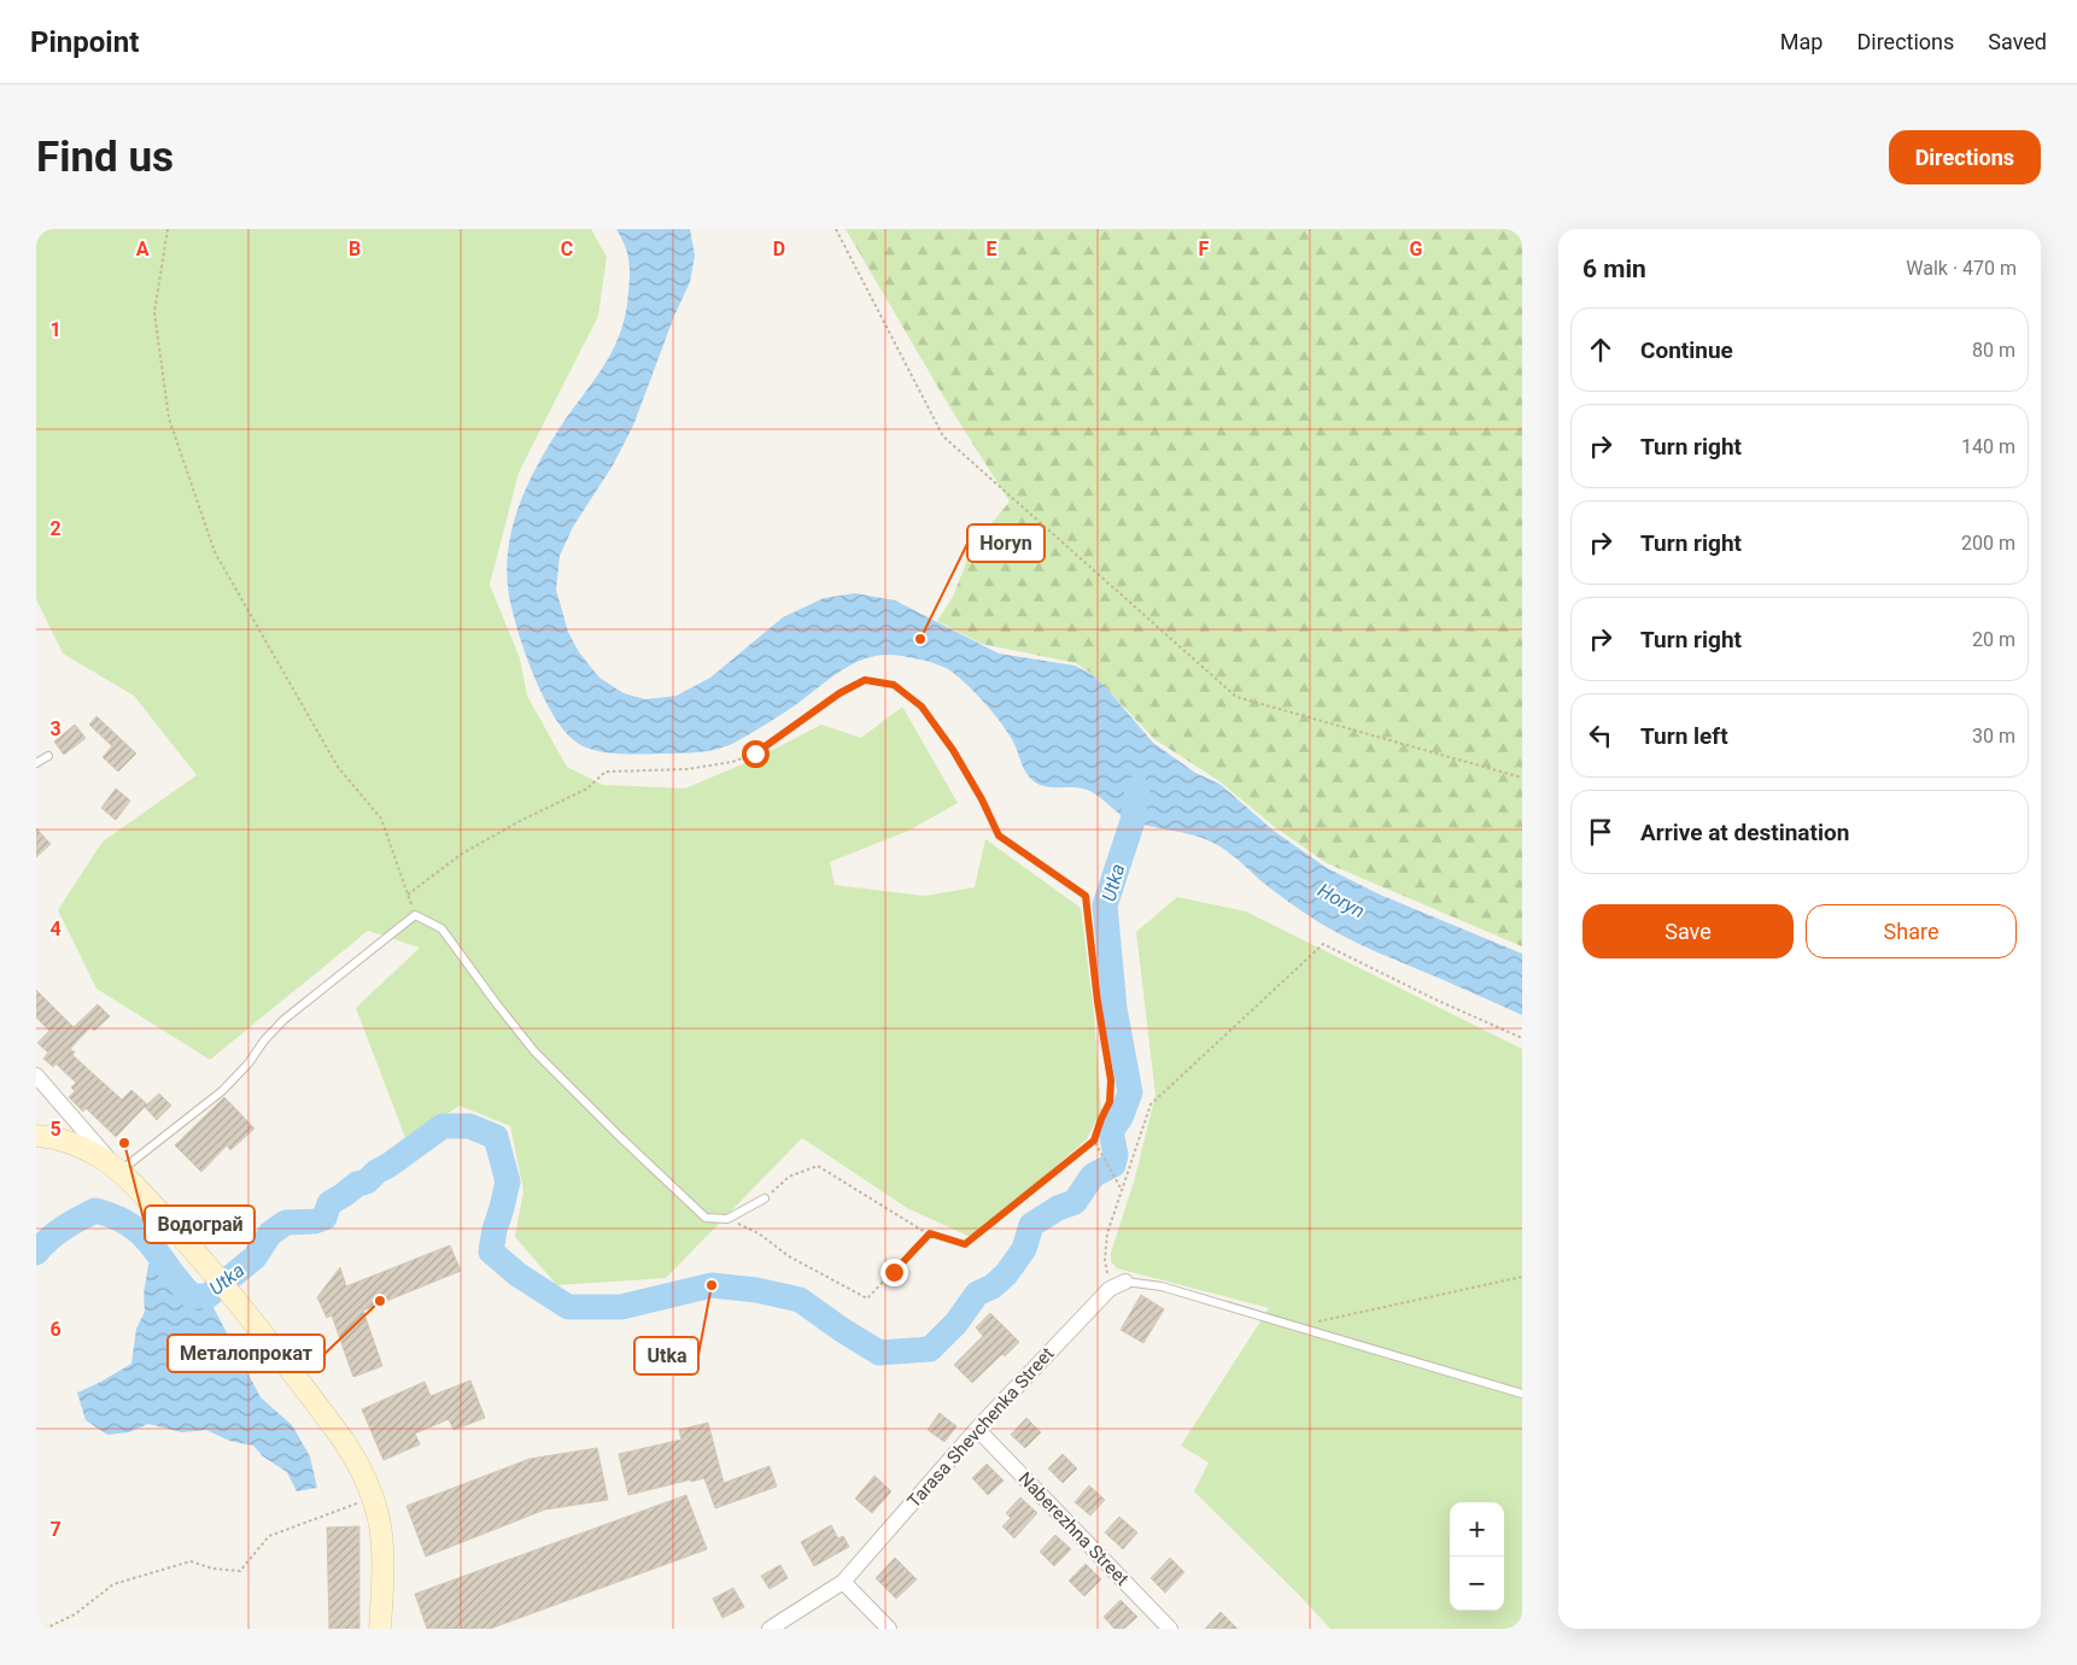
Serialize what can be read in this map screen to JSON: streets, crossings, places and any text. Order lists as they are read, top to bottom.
{
  "streets": {
    "street": ["Tarasa Shevchenka Street", "Naberezhna Street"]
  },
  "crossings": [
    ["Tarasa Shevchenka Street", "Naberezhna Street"]
  ],
  "water": ["Utka", "Horyn"],
  "places": [
    "Horyn",
    "Водограй",
    "Utka",
    "Металопрокат"
  ],
  "page": {
    "header": "Pinpoint",
    "nav": ["Map", "Directions", "Saved"],
    "buttons": [
      "Directions",
      ["Save", "Share"]
    ],
    "title": "Find us",
    "heading": ["6 min", "Walk · 470 m"],
    "list": [
      ["Continue", "80 m"],
      ["Turn right", "140 m"],
      ["Turn right", "200 m"],
      ["Turn right", "20 m"],
      ["Turn left", "30 m"],
      "Arrive at destination"
    ],
    "map_buttons": ["+", "−"]
  },
  "grid": {
    "columns": [
      "A",
      "B",
      "C",
      "D",
      "E",
      "F",
      "G"
    ],
    "rows": [
      "1",
      "2",
      "3",
      "4",
      "5",
      "6",
      "7"
    ]
  }
}
